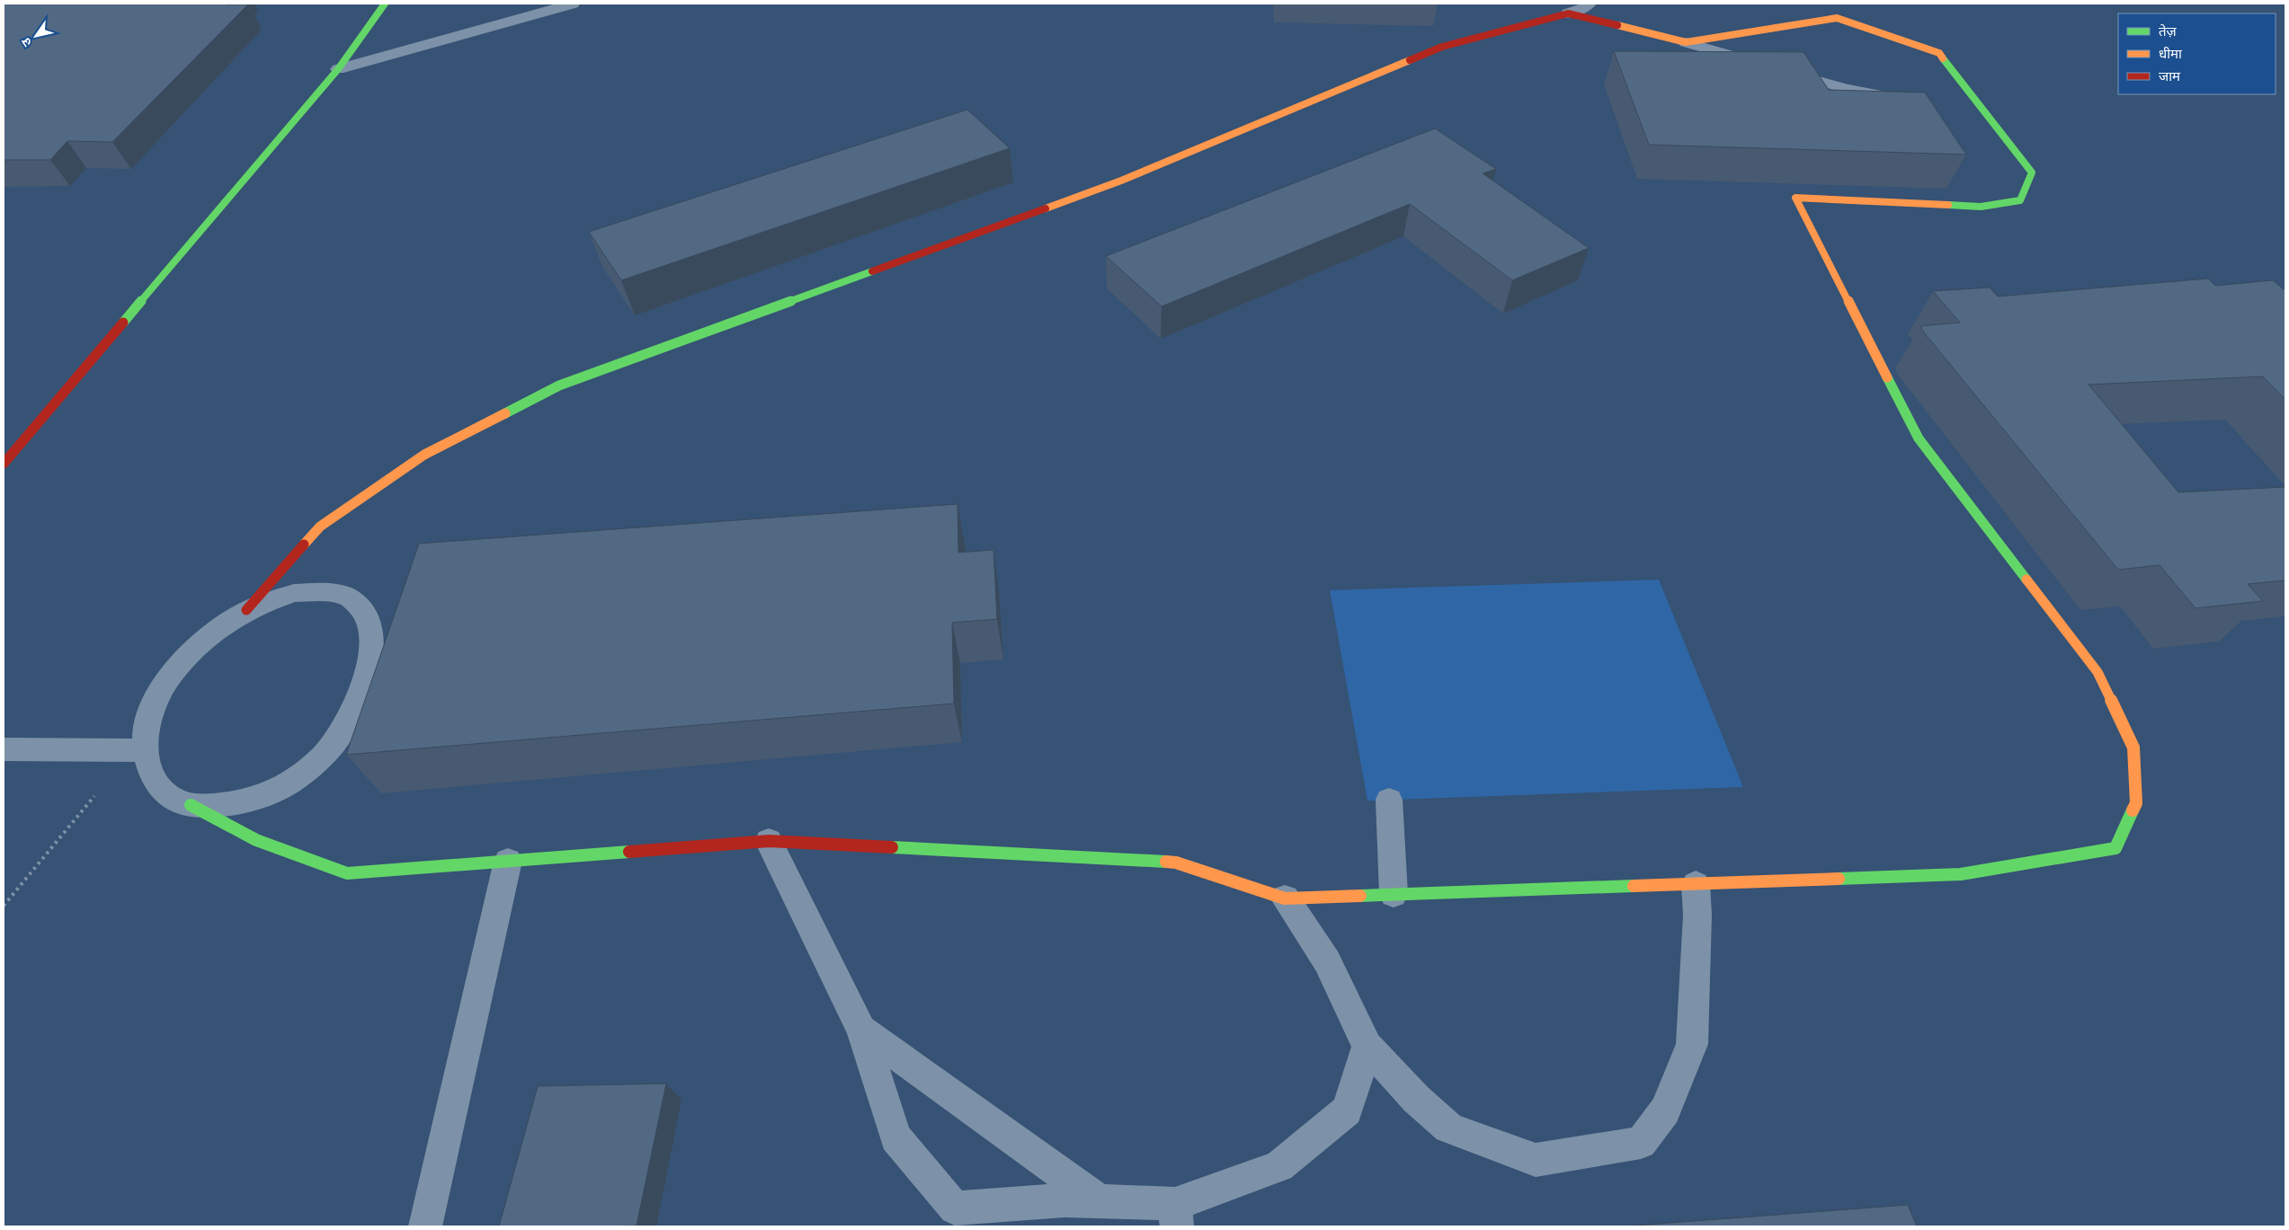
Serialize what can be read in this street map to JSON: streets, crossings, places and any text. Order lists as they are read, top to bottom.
{
  "legend": ["तेज़", "धीमा", "जाम"],
  "north": "bottom left"
}
